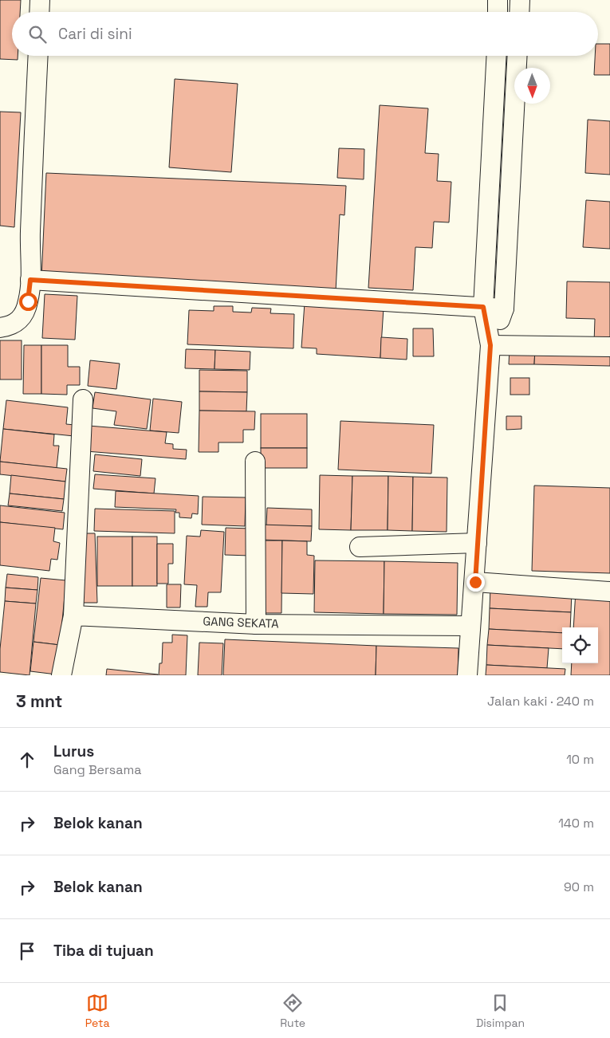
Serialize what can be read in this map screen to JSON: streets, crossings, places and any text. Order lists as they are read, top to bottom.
{
  "streets": {
    "street": ["GANG SEKATA"]
  },
  "north": "bottom",
  "page": {
    "search": "Cari di sini",
    "heading": ["3 mnt", "Jalan kaki · 240 m"],
    "list": [
      ["Lurus", "Gang Bersama", "10 m"],
      ["Belok kanan", "140 m"],
      ["Belok kanan", "90 m"],
      "Tiba di tujuan"
    ],
    "nav": ["Peta", "Rute", "Disimpan"]
  }
}
